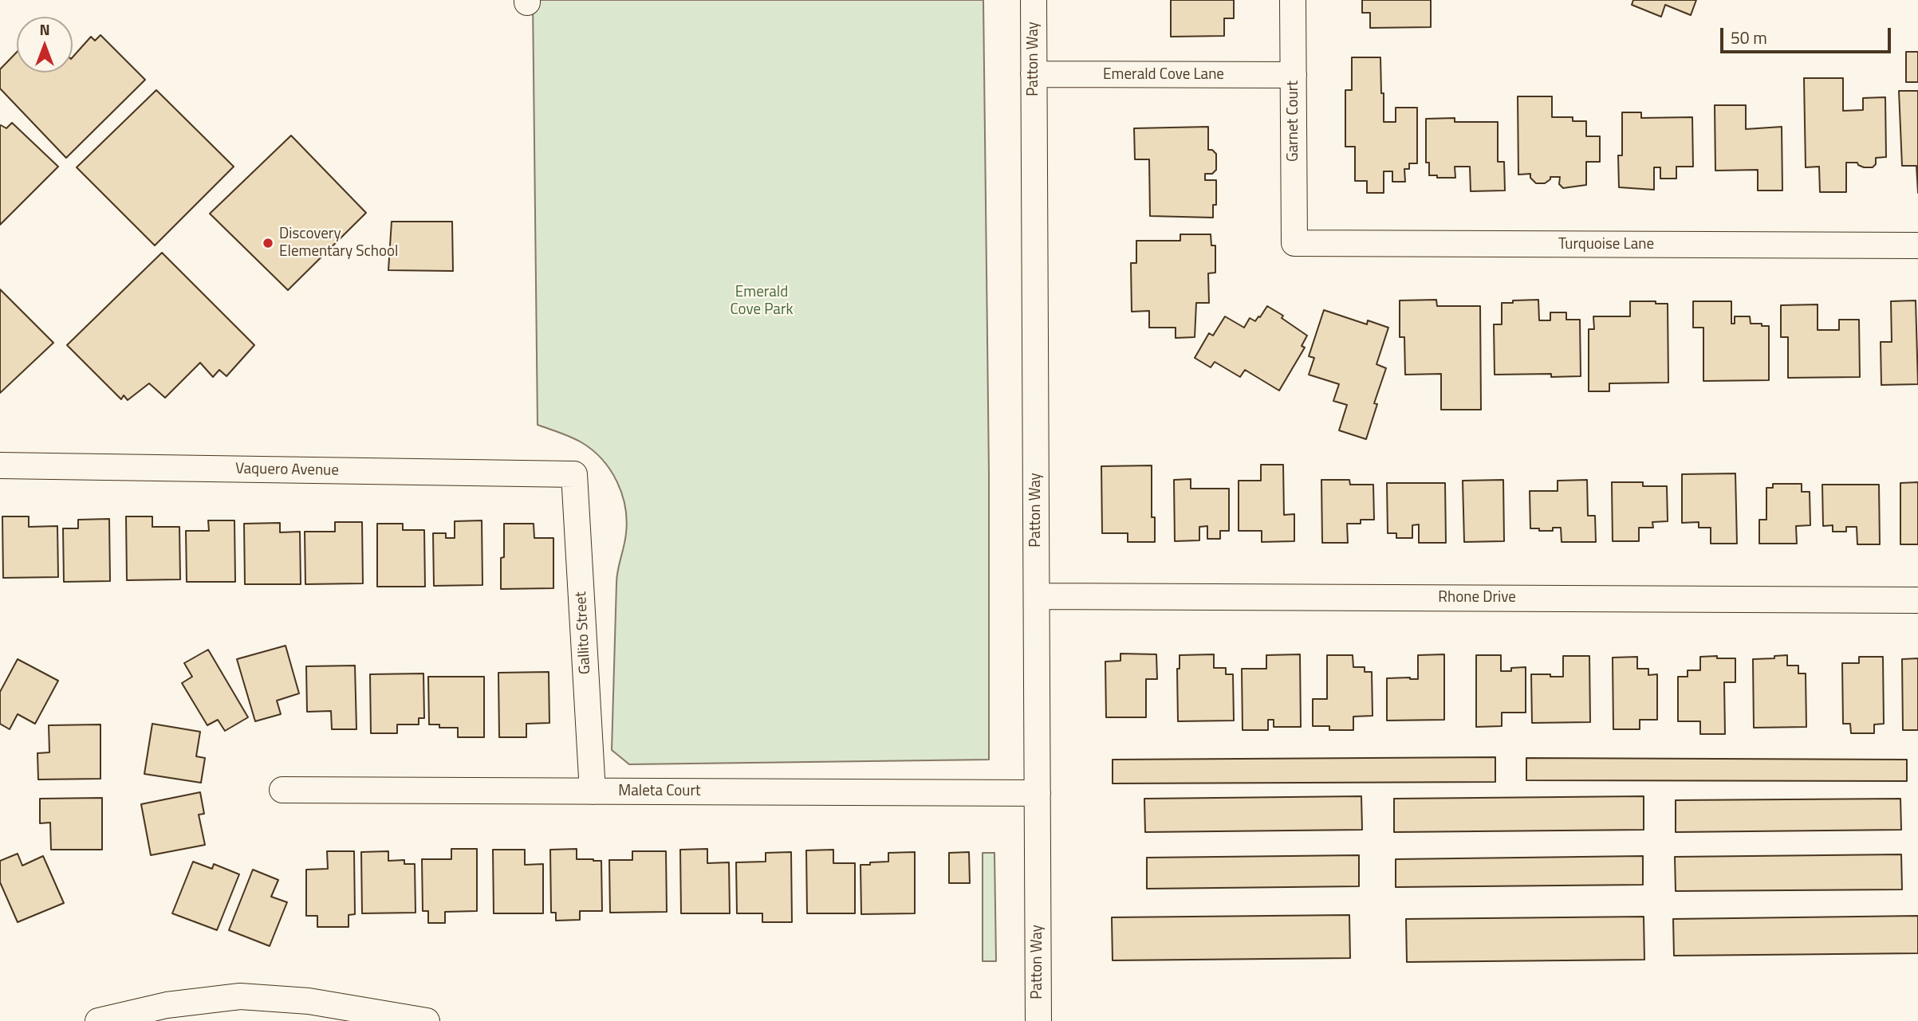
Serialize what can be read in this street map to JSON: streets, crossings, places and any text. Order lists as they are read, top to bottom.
{
  "streets": {
    "street": [
      "Patton Way",
      "Emerald Cove Lane",
      "Garnet Court",
      "Turquoise Lane",
      "Vaquero Avenue",
      "Rhone Drive",
      "Gallito Street",
      "Maleta Court"
    ]
  },
  "crossings": [
    ["Patton Way", "Emerald Cove Lane"],
    ["Patton Way", "Rhone Drive"],
    ["Patton Way", "Maleta Court"],
    ["Emerald Cove Lane", "Garnet Court"],
    ["Garnet Court", "Turquoise Lane"],
    ["Vaquero Avenue", "Gallito Street"],
    ["Gallito Street", "Maleta Court"]
  ],
  "parks": ["Emerald Cove Park"],
  "places": ["Discovery Elementary School"],
  "scale_bar": "50 m",
  "north": "top"
}
